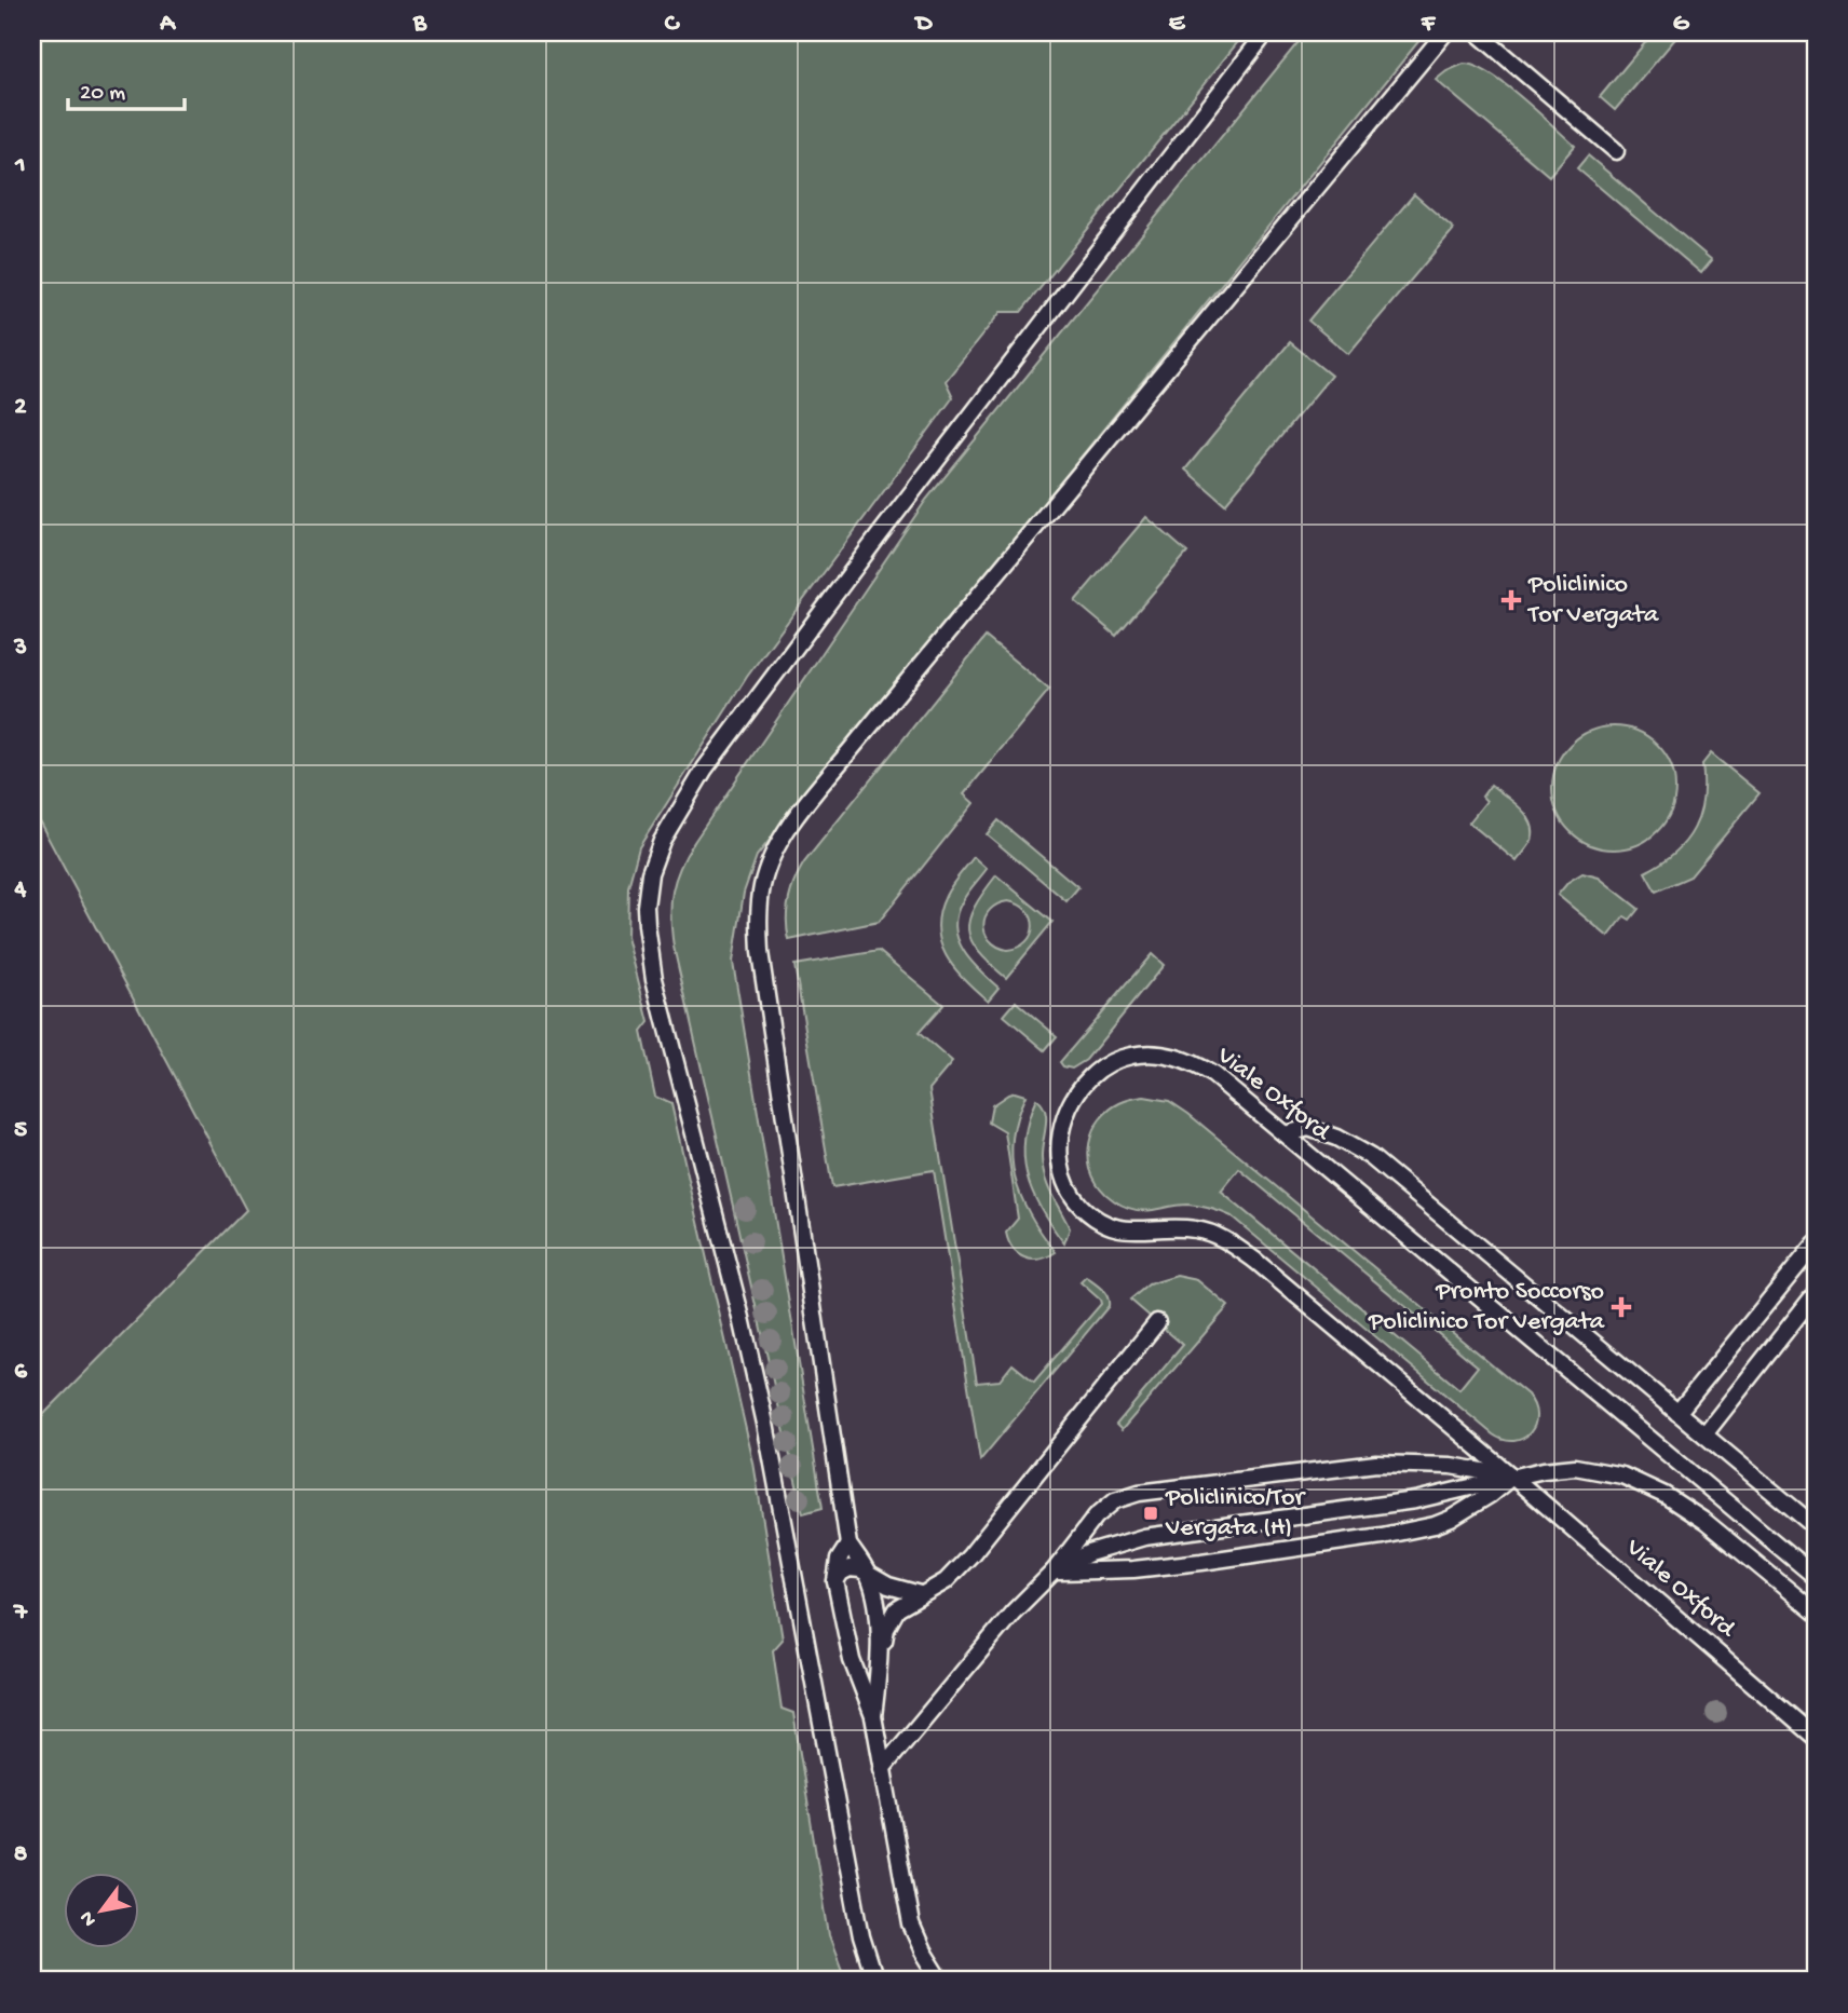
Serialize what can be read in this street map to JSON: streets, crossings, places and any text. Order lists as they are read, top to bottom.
{
  "streets": {
    "lane": ["Viale Oxford"]
  },
  "places": {
    "health": ["Policlinico Tor Vergata", "Pronto Soccorso Policlinico Tor Vergata"],
    "transit": ["Policlinico/Tor Vergata (H)"]
  },
  "scale_bar": "20 m",
  "north": "bottom left",
  "grid": {
    "columns": [
      "A",
      "B",
      "C",
      "D",
      "E",
      "F",
      "G"
    ],
    "rows": [
      "1",
      "2",
      "3",
      "4",
      "5",
      "6",
      "7",
      "8"
    ]
  }
}
